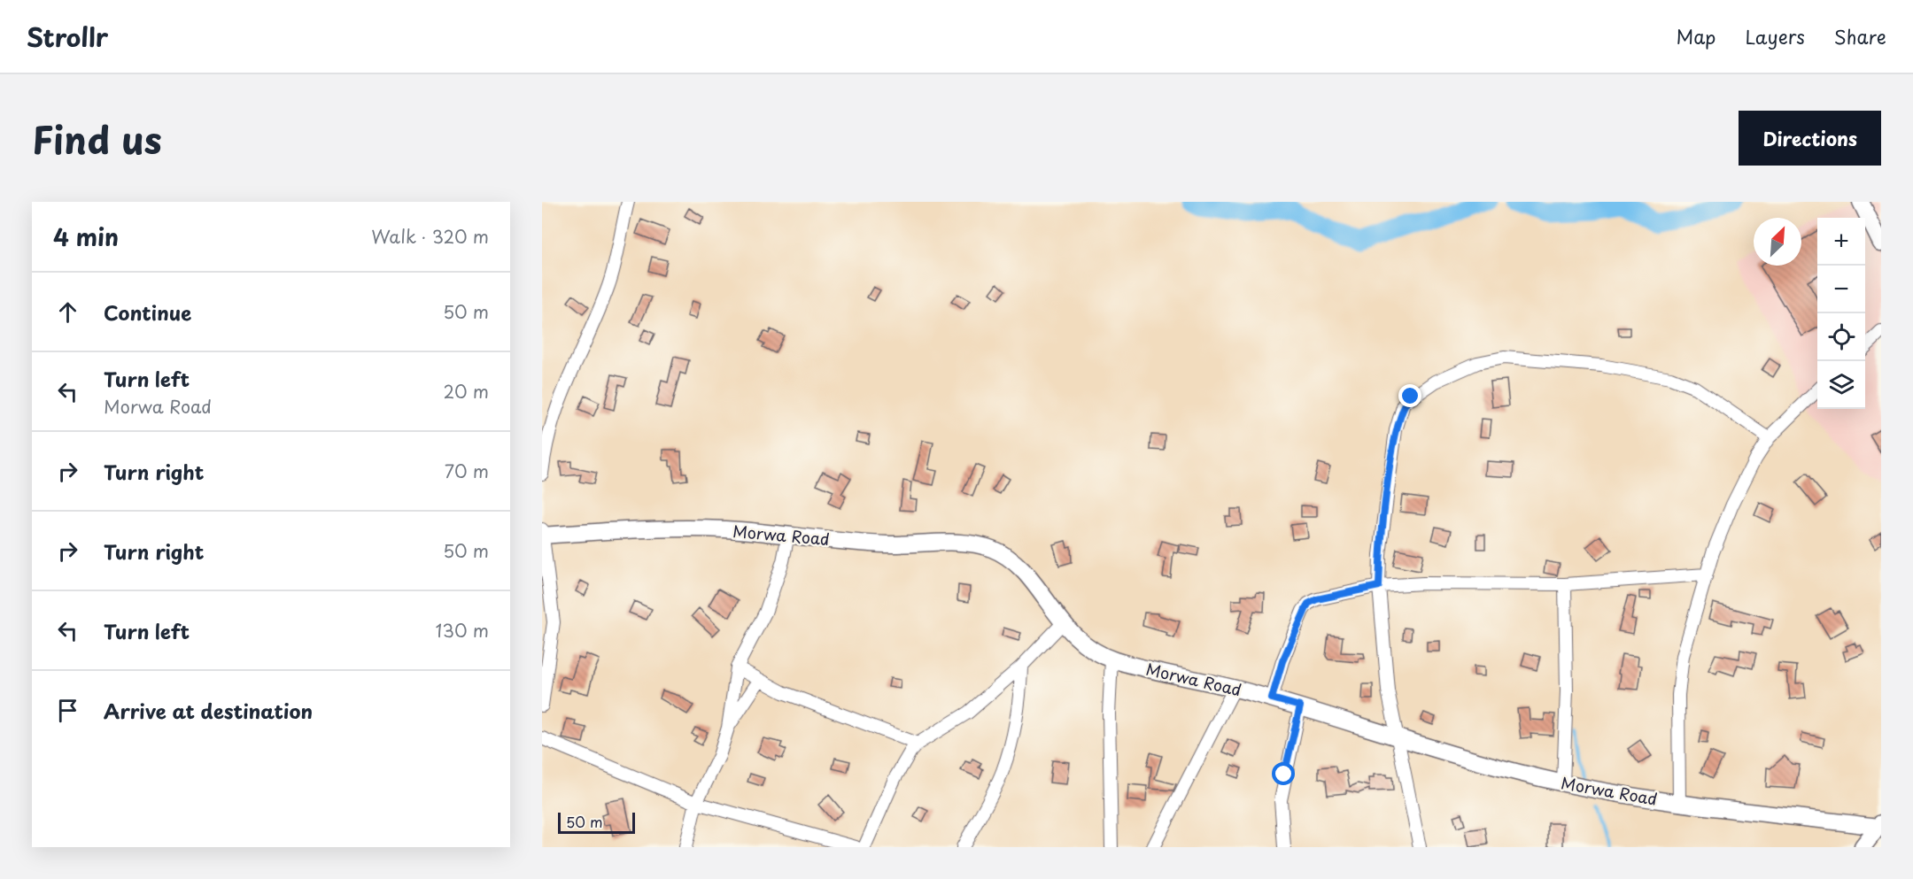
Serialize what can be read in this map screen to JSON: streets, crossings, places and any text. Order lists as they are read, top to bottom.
{
  "streets": {
    "main road": ["Morwa Road"]
  },
  "scale_bar": "50 m",
  "north": "top right",
  "page": {
    "header": "Strollr",
    "nav": ["Map", "Layers", "Share"],
    "title": "Find us",
    "buttons": "Directions",
    "heading": ["4 min", "Walk · 320 m"],
    "map_buttons": ["+", "−"],
    "list": [
      ["Continue", "50 m"],
      ["Turn left", "Morwa Road", "20 m"],
      ["Turn right", "70 m"],
      ["Turn right", "50 m"],
      ["Turn left", "130 m"],
      "Arrive at destination"
    ],
    "scale": "50 m"
  }
}
